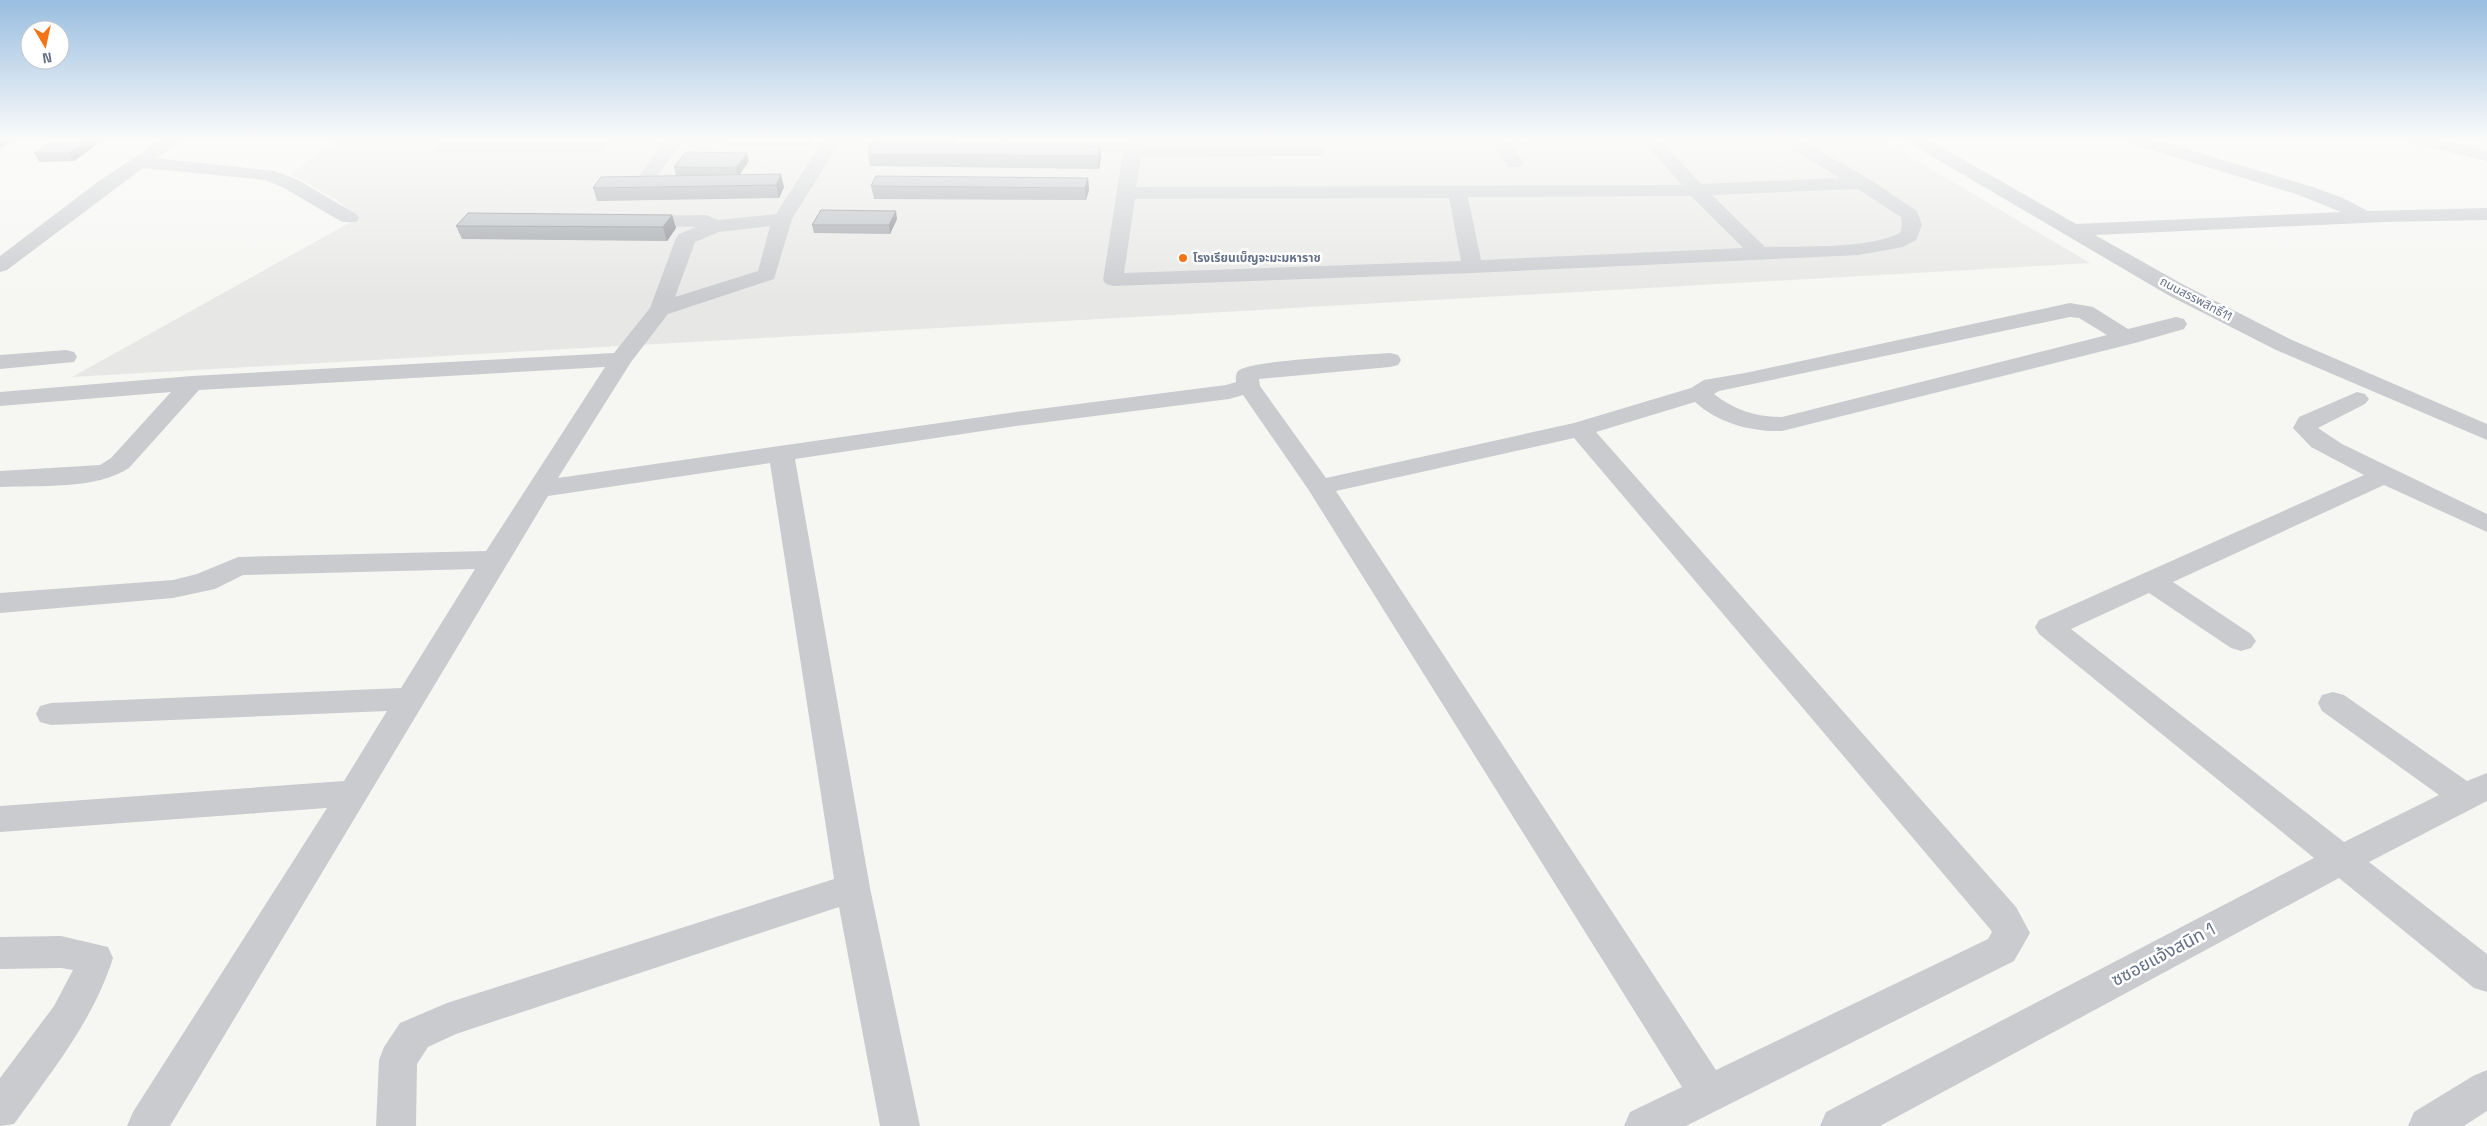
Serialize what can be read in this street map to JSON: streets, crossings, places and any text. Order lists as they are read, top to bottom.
{
  "streets": {
    "street": ["ถนนสรรพสิทธิ์11", "ซซอยแจ้งสนิท 1"]
  },
  "places": ["โรงเรียนเบ็ญจะมะมหาราช"],
  "north": "bottom"
}
